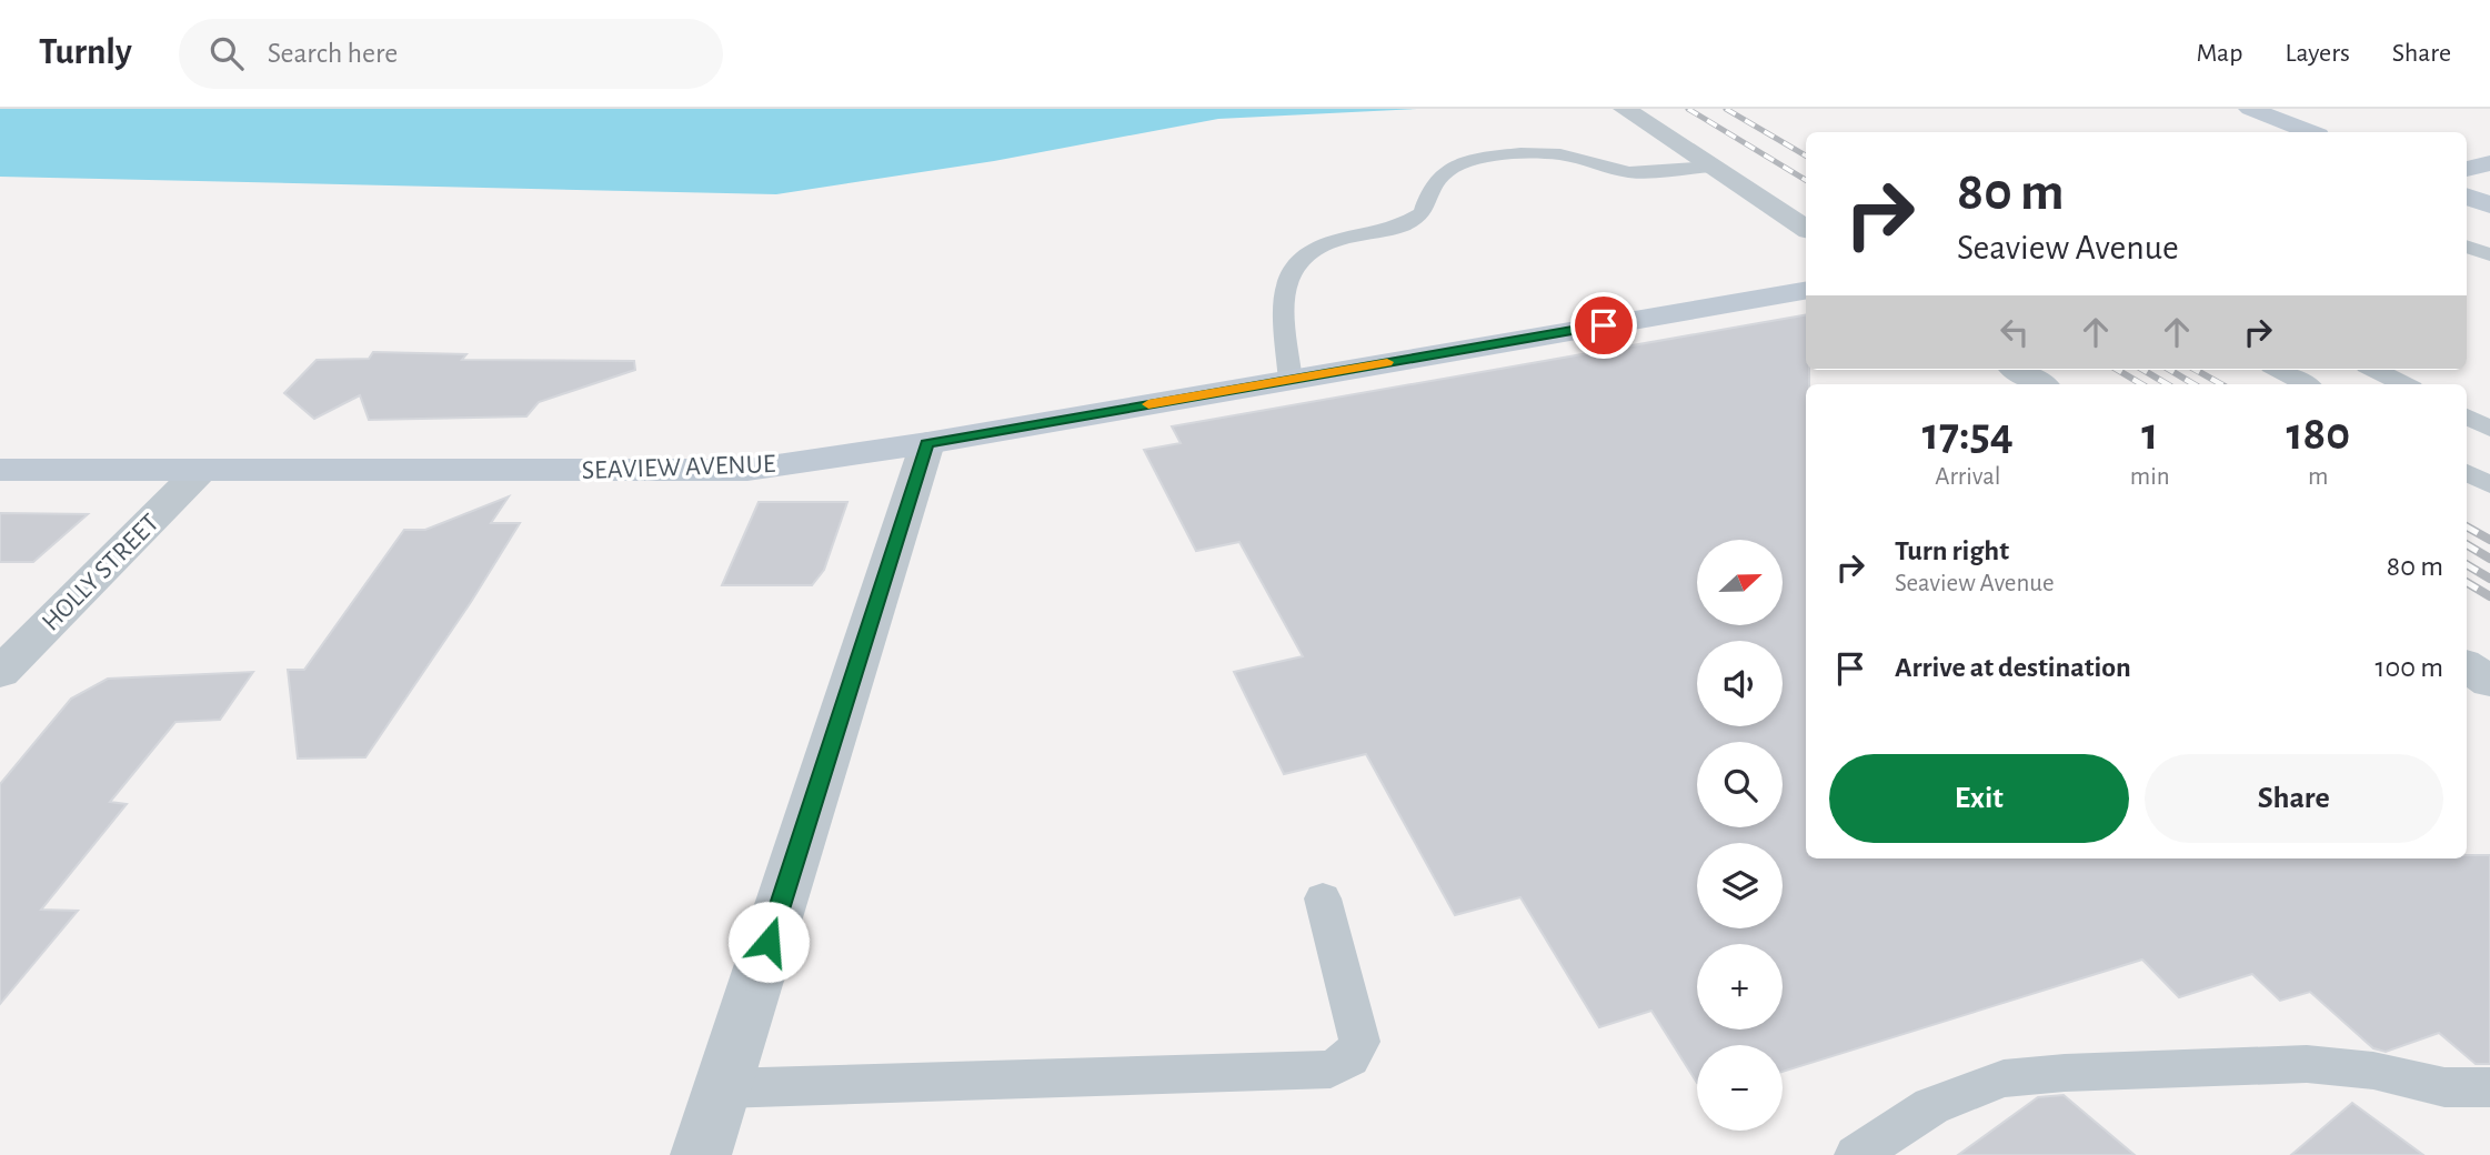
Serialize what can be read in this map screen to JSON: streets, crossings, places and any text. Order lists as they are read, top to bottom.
{
  "streets": {
    "main road": ["SEAVIEW AVENUE"],
    "street": ["HOLLY STREET"]
  },
  "crossings": [
    ["SEAVIEW AVENUE", "HOLLY STREET"]
  ],
  "north": "right",
  "page": {
    "header": "Turnly",
    "search": "Search here",
    "nav": ["Map", "Layers", "Share"],
    "turn": ["80 m", "Seaview Avenue"],
    "eta": [
      "17:54",
      "Arrival",
      "1",
      "min",
      "180",
      "m"
    ],
    "list": [
      {
        "name": "Turn right",
        "note": "Seaview Avenue",
        "value": "80 m"
      },
      {
        "name": "Arrive at destination",
        "value": "100 m"
      }
    ],
    "map_buttons": ["+", "−"],
    "buttons": ["Exit", "Share"]
  }
}
